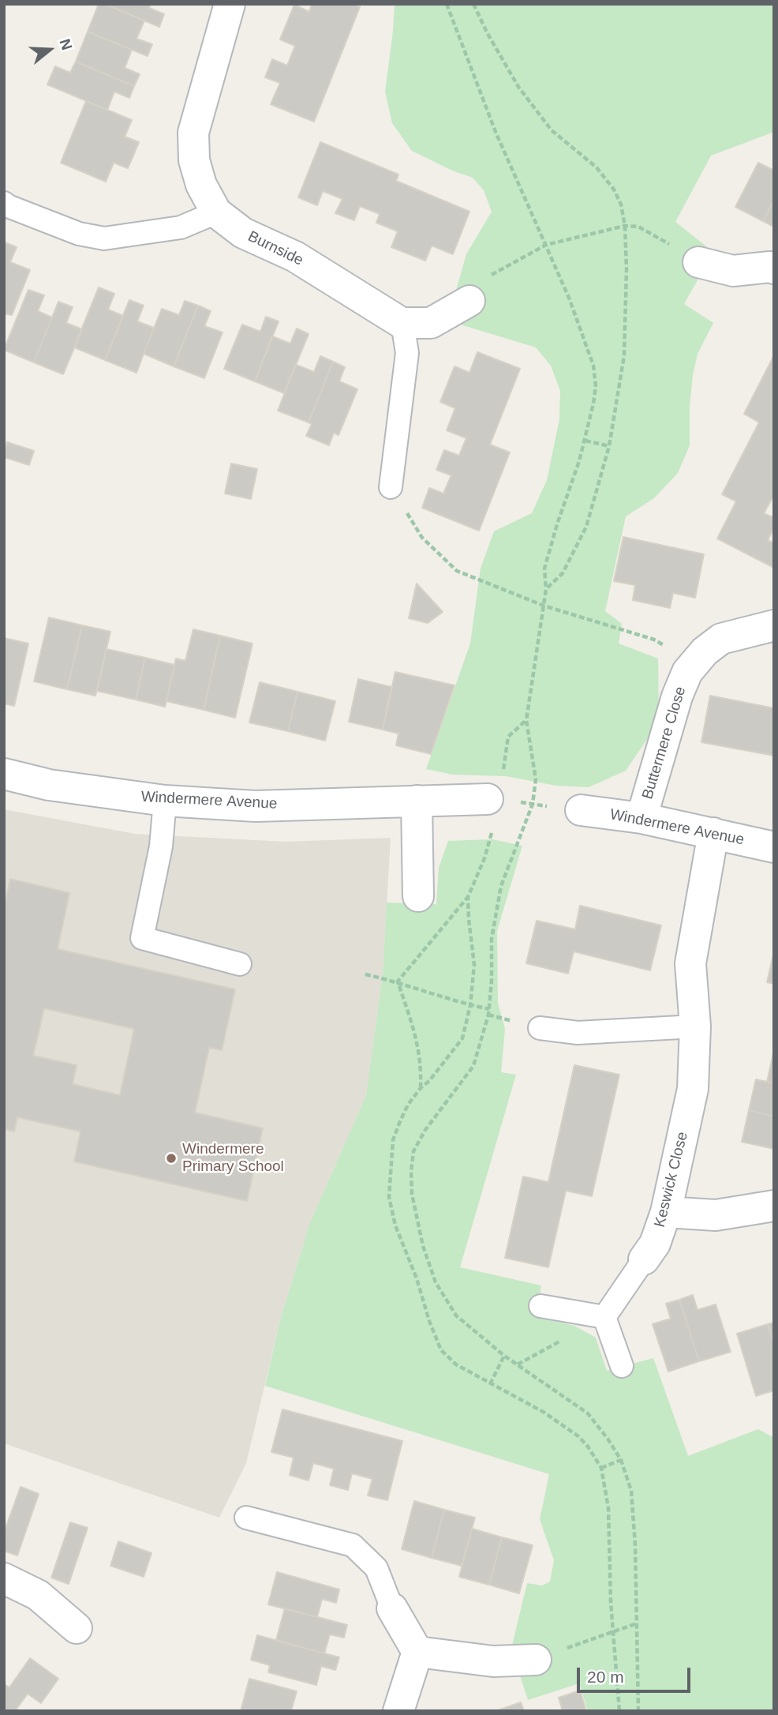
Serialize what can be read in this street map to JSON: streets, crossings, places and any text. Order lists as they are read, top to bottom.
{
  "streets": {
    "street": [
      "Burnside",
      "Buttermere Close",
      "Windermere Avenue",
      "Keswick Close"
    ]
  },
  "crossings": [
    ["Buttermere Close", "Windermere Avenue"],
    ["Windermere Avenue", "Keswick Close"]
  ],
  "places": ["Windermere Primary School"],
  "scale_bar": "20 m",
  "north": "right"
}
